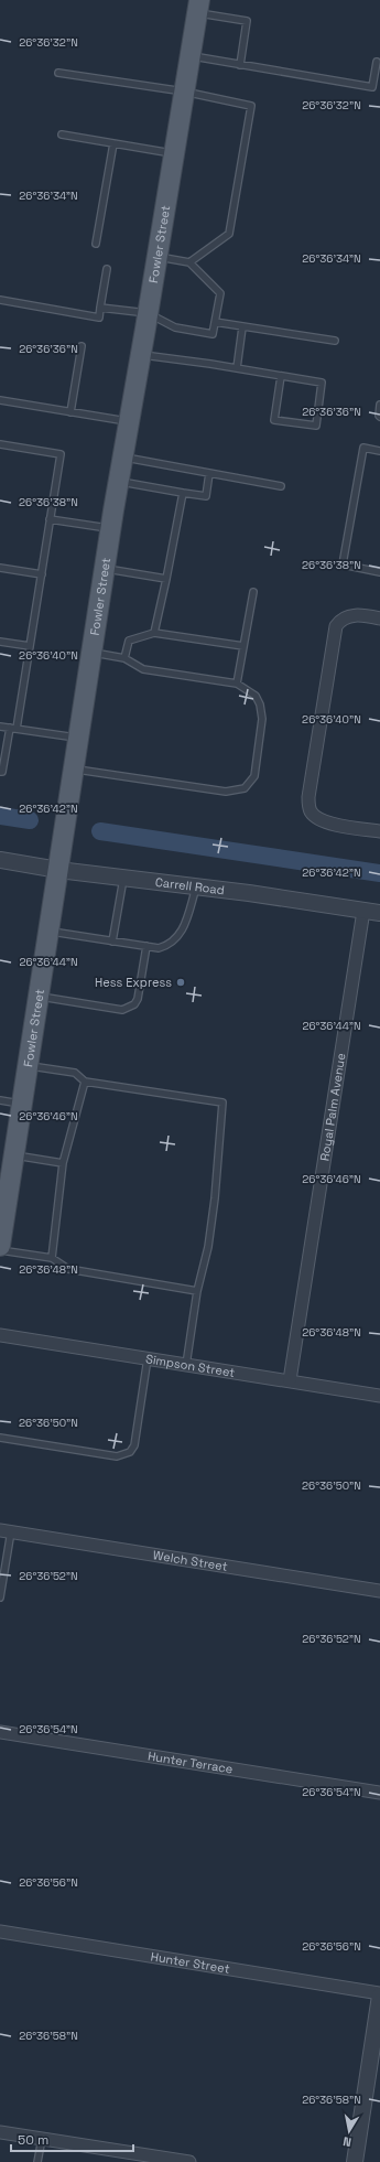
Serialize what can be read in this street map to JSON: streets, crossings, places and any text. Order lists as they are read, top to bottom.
{
  "streets": {
    "main road": ["Fowler Street"],
    "street": [
      "Carrell Road",
      "Royal Palm Avenue",
      "Simpson Street",
      "Welch Street",
      "Hunter Terrace",
      "Hunter Street"
    ]
  },
  "crossings": [
    ["Fowler Street", "Carrell Road"],
    ["Carrell Road", "Royal Palm Avenue"],
    ["Royal Palm Avenue", "Simpson Street"]
  ],
  "places": ["Hess Express"],
  "scale_bar": "50 m",
  "north": "bottom",
  "coordinates": [
    "26°36'32\"N",
    "26°36'34\"N",
    "26°36'36\"N",
    "26°36'38\"N",
    "26°36'40\"N",
    "26°36'42\"N",
    "26°36'44\"N",
    "26°36'46\"N",
    "26°36'48\"N",
    "26°36'50\"N",
    "26°36'52\"N",
    "26°36'54\"N",
    "26°36'56\"N",
    "26°36'58\"N"
  ]
}
